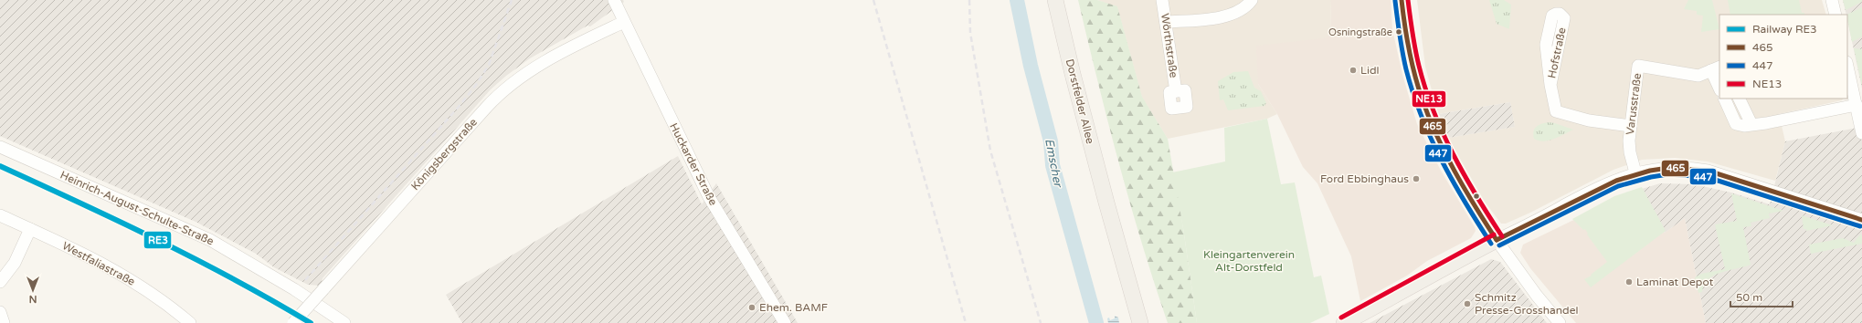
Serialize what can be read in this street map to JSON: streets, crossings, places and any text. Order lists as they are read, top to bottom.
{
  "streets": {
    "main road": ["Dorstfelder Allee"],
    "street": [
      "Wörthstraße",
      "Hofstraße",
      "Varusstraße",
      "Königsbergstraße",
      "Huckarder Straße",
      "Heinrich-August-Schulte-Straße",
      "Westfaliastraße"
    ]
  },
  "crossings": [
    ["Hofstraße", "Varusstraße"],
    ["Königsbergstraße", "Huckarder Straße"]
  ],
  "water": ["Emscher"],
  "parks": ["Kleingartenverein Alt-Dorstfeld"],
  "places": [
    "Osningstraße",
    "Lidl",
    "Ford Ebbinghaus",
    "Laminat Depot",
    "Schmitz Presse-Grosshandel",
    "Ehem. BAMF"
  ],
  "lines": [
    "transit line 465",
    "transit line NE13",
    "transit line 447",
    "rail line RE3"
  ],
  "legend": [
    "Railway RE3",
    "465",
    "447",
    "NE13"
  ],
  "scale_bar": "50 m",
  "north": "bottom"
}
